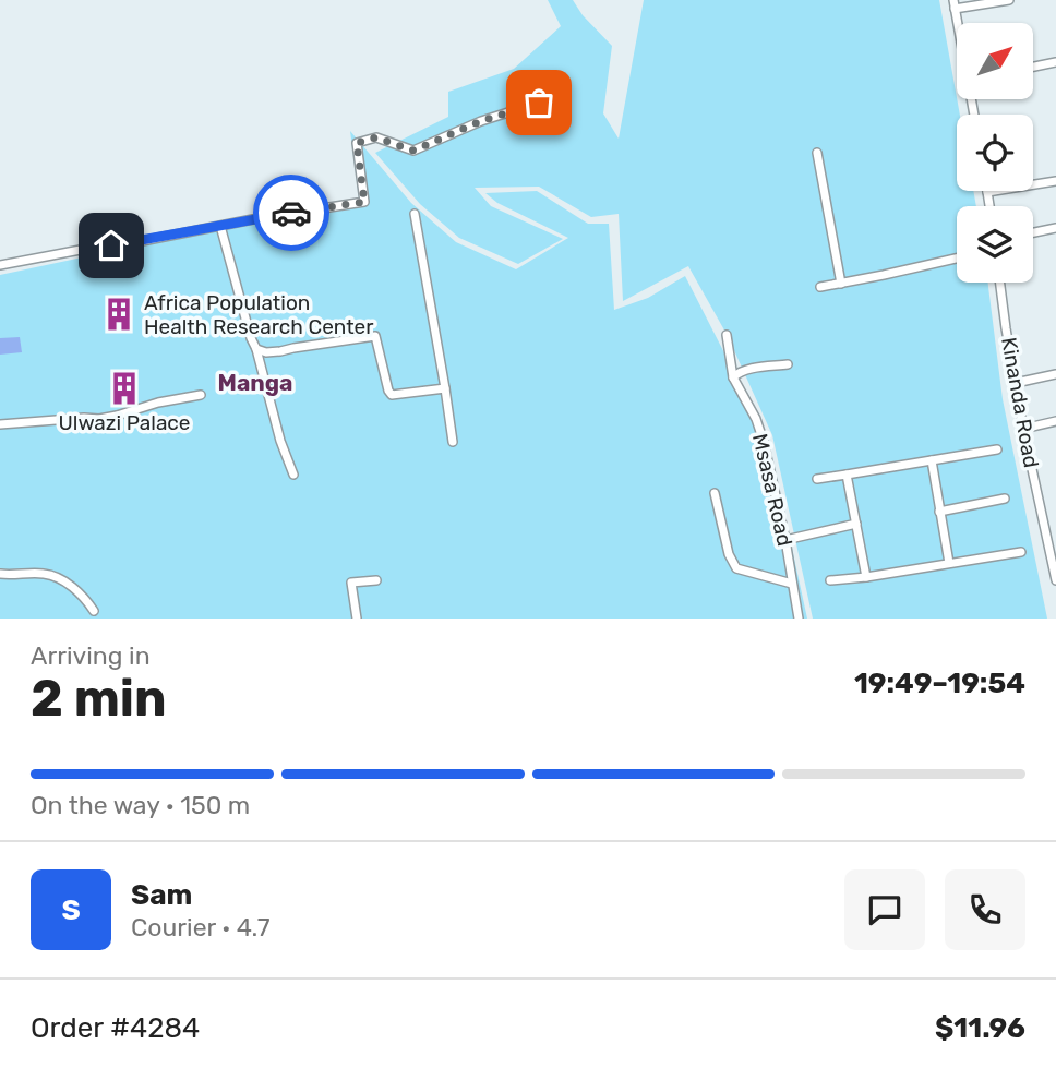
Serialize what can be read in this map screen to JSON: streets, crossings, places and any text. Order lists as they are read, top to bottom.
{
  "streets": {
    "street": ["Kinanda Road", "Msasa Road"]
  },
  "districts": ["Manga"],
  "places": {
    "building": ["Africa Population Health Research Center", "Ulwazi Palace"]
  },
  "north": "top right",
  "page": {
    "heading": ["2 min", "Arriving in", "19:49–19:54"],
    "panel": [
      "Sam",
      "Courier · 4.7",
      "Order #4284",
      "$11.96"
    ],
    "bar": "On the way · 150 m",
    "round": "S"
  }
}
